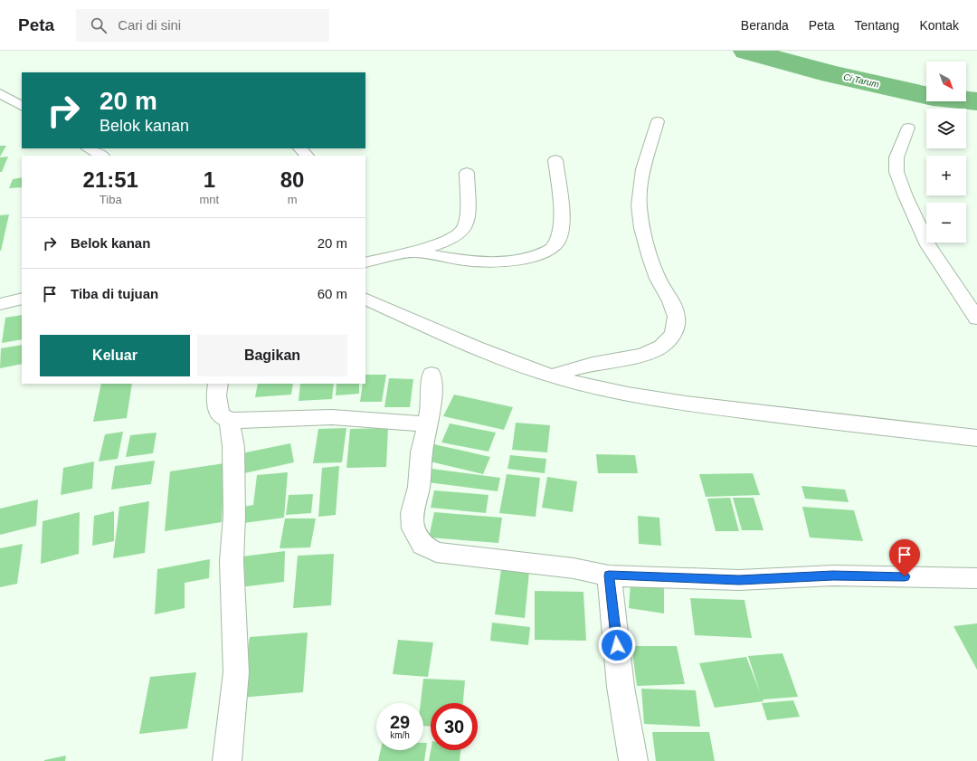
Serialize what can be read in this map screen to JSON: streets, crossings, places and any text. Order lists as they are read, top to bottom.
{
  "water": ["Ci Tarum"],
  "north": "bottom right",
  "page": {
    "header": "Peta",
    "search": "Cari di sini",
    "nav": [
      "Beranda",
      "Peta",
      "Tentang",
      "Kontak"
    ],
    "map_buttons": ["+", "−"],
    "turn": ["20 m", "Belok kanan"],
    "eta": [
      "21:51",
      "Tiba",
      "1",
      "mnt",
      "80",
      "m"
    ],
    "list": [
      {
        "name": "Belok kanan",
        "value": "20 m"
      },
      {
        "name": "Tiba di tujuan",
        "value": "60 m"
      }
    ],
    "buttons": ["Keluar", "Bagikan"],
    "speed": "29 km/h",
    "limit": "30"
  }
}
